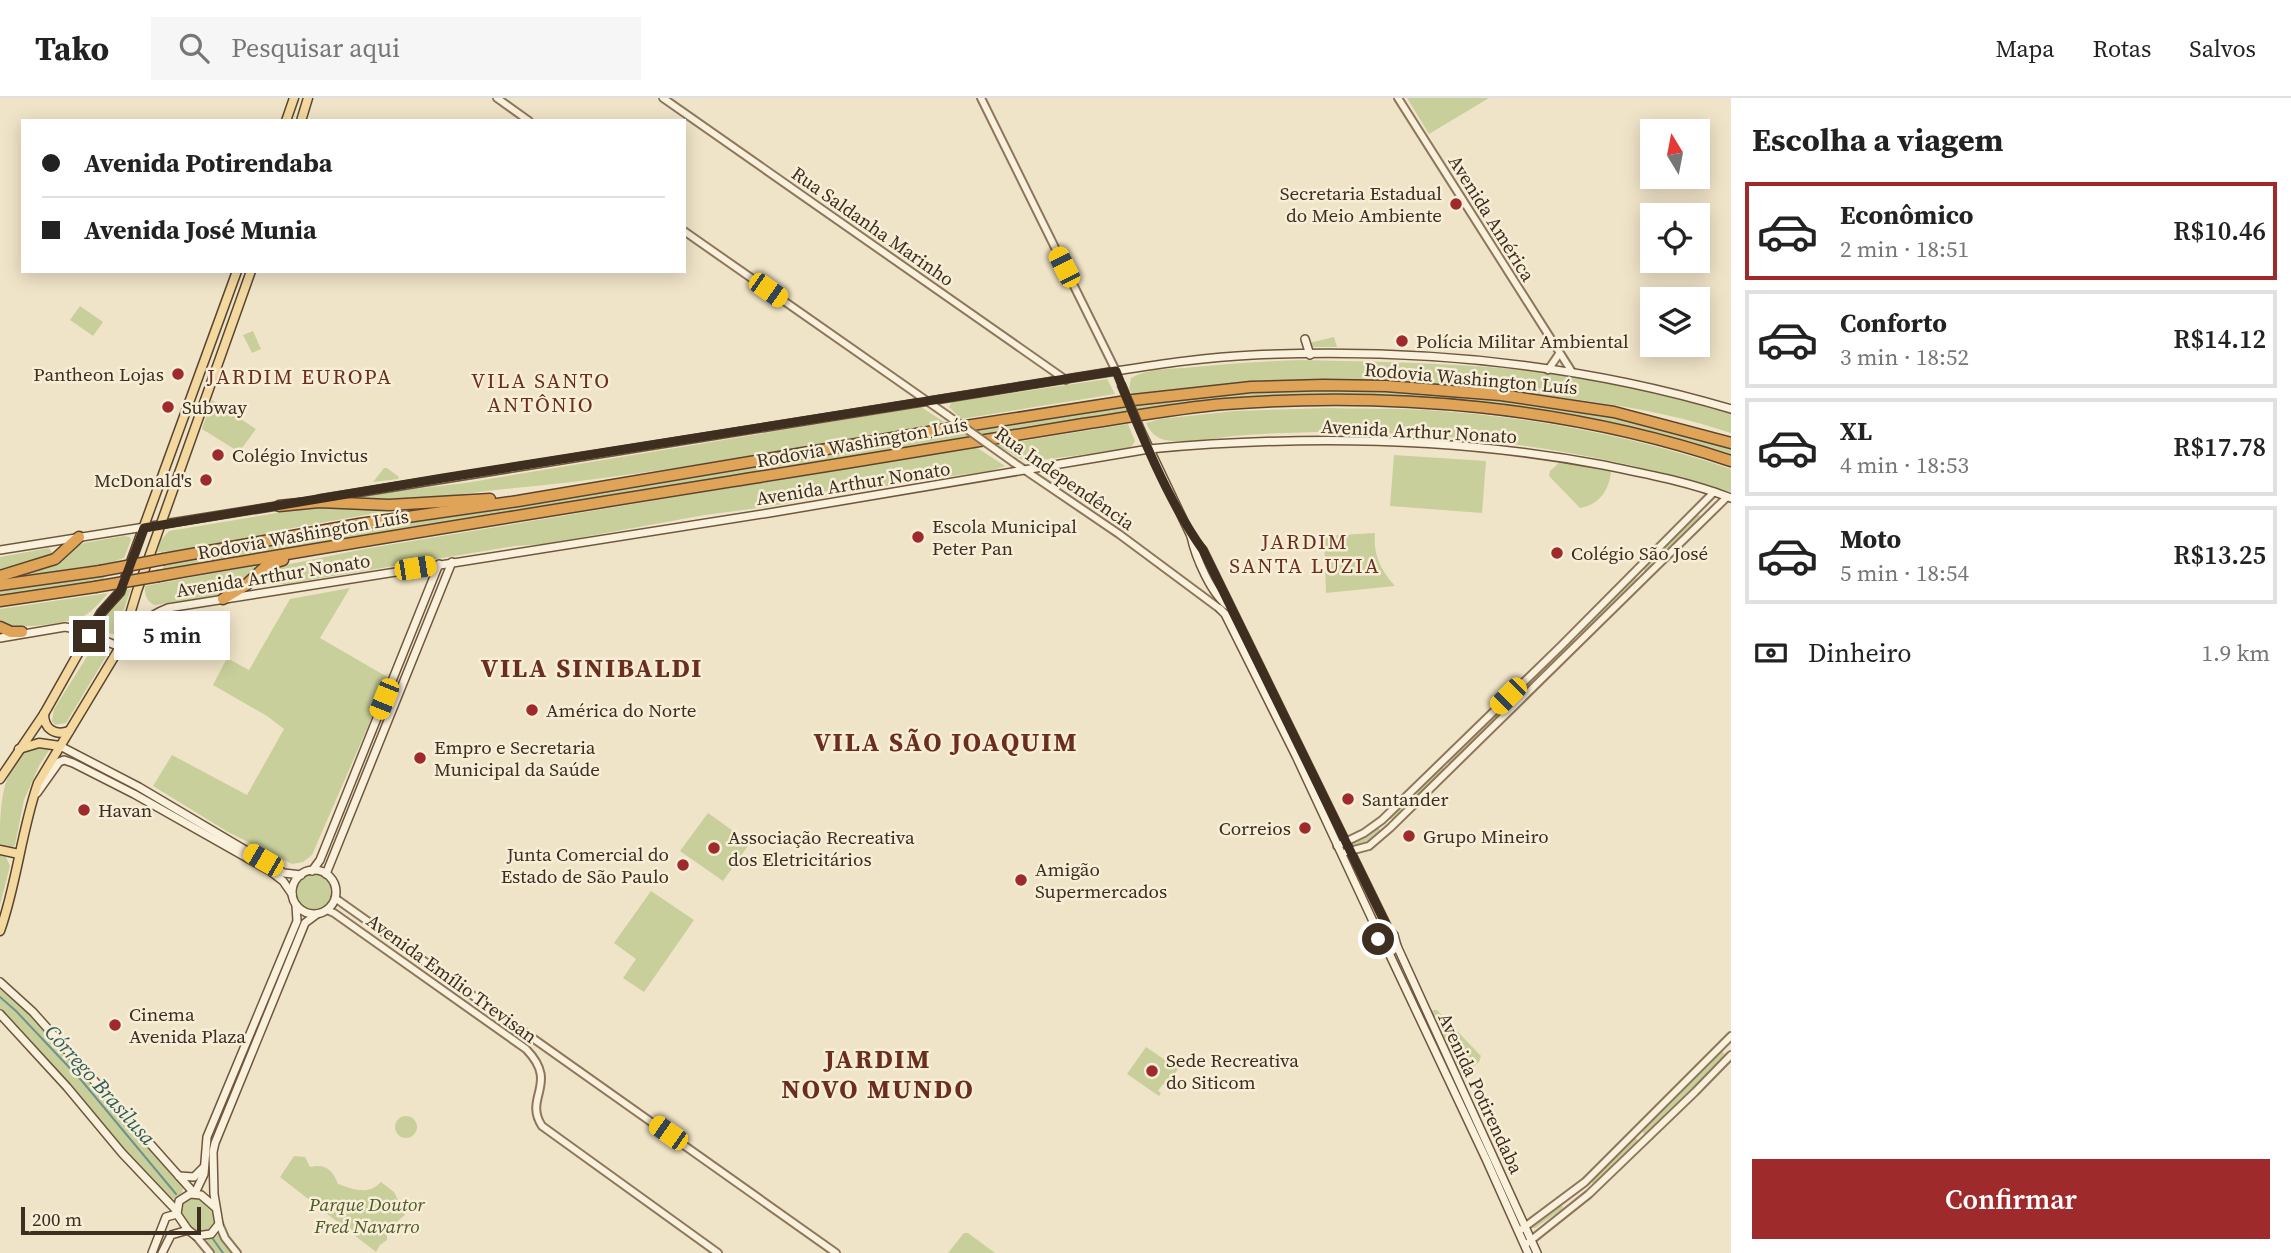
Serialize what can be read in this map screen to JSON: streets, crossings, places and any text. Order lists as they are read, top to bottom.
{
  "streets": {
    "highway": ["Rodovia Washington Luís"],
    "main road": ["Avenida Arthur Nonato", "Avenida Potirendaba"],
    "street": [
      "Avenida América",
      "Rua Saldanha Marinho",
      "Rua Independência",
      "Avenida Emílio Trevisan"
    ]
  },
  "crossings": [
    ["Avenida Arthur Nonato", "Rua Independência"]
  ],
  "districts": [
    "JARDIM EUROPA",
    "VILA SANTO ANTÔNIO",
    "JARDIM SANTA LUZIA",
    "VILA SINIBALDI",
    "VILA SÃO JOAQUIM",
    "JARDIM NOVO MUNDO"
  ],
  "water": ["Córrego Brasilusa"],
  "parks": ["Parque Doutor Fred Navarro"],
  "places": [
    "Secretaria Estadual do Meio Ambiente",
    "Polícia Militar Ambiental",
    "Pantheon Lojas",
    "Subway",
    "Colégio Invictus",
    "McDonald's",
    "Escola Municipal Peter Pan",
    "Colégio São José",
    "América do Norte",
    "Empro e Secretaria Municipal da Saúde",
    "Santander",
    "Havan",
    "Correios",
    "Grupo Mineiro",
    "Associação Recreativa dos Eletricitários",
    "Junta Comercial do Estado de São Paulo",
    "Amigão Supermercados",
    "Cinema Avenida Plaza",
    "Sede Recreativa do Siticom"
  ],
  "scale_bar": "200 m",
  "north": "top",
  "page": {
    "header": "Tako",
    "search": "Pesquisar aqui",
    "nav": ["Mapa", "Rotas", "Salvos"],
    "heading": "Escolha a viagem",
    "banner": ["Avenida Potirendaba", "Avenida José Munia"],
    "list": [
      {
        "name": "Econômico",
        "note": "2 min · 18:51",
        "value": "R$10.46"
      },
      {
        "name": "Conforto",
        "note": "3 min · 18:52",
        "value": "R$14.12"
      },
      {
        "name": "XL",
        "note": "4 min · 18:53",
        "value": "R$17.78"
      },
      {
        "name": "Moto",
        "note": "5 min · 18:54",
        "value": "R$13.25"
      }
    ],
    "bubble": "5 min",
    "pay": ["Dinheiro", "1.9 km"],
    "buttons": "Confirmar",
    "scale": "200 m"
  }
}
